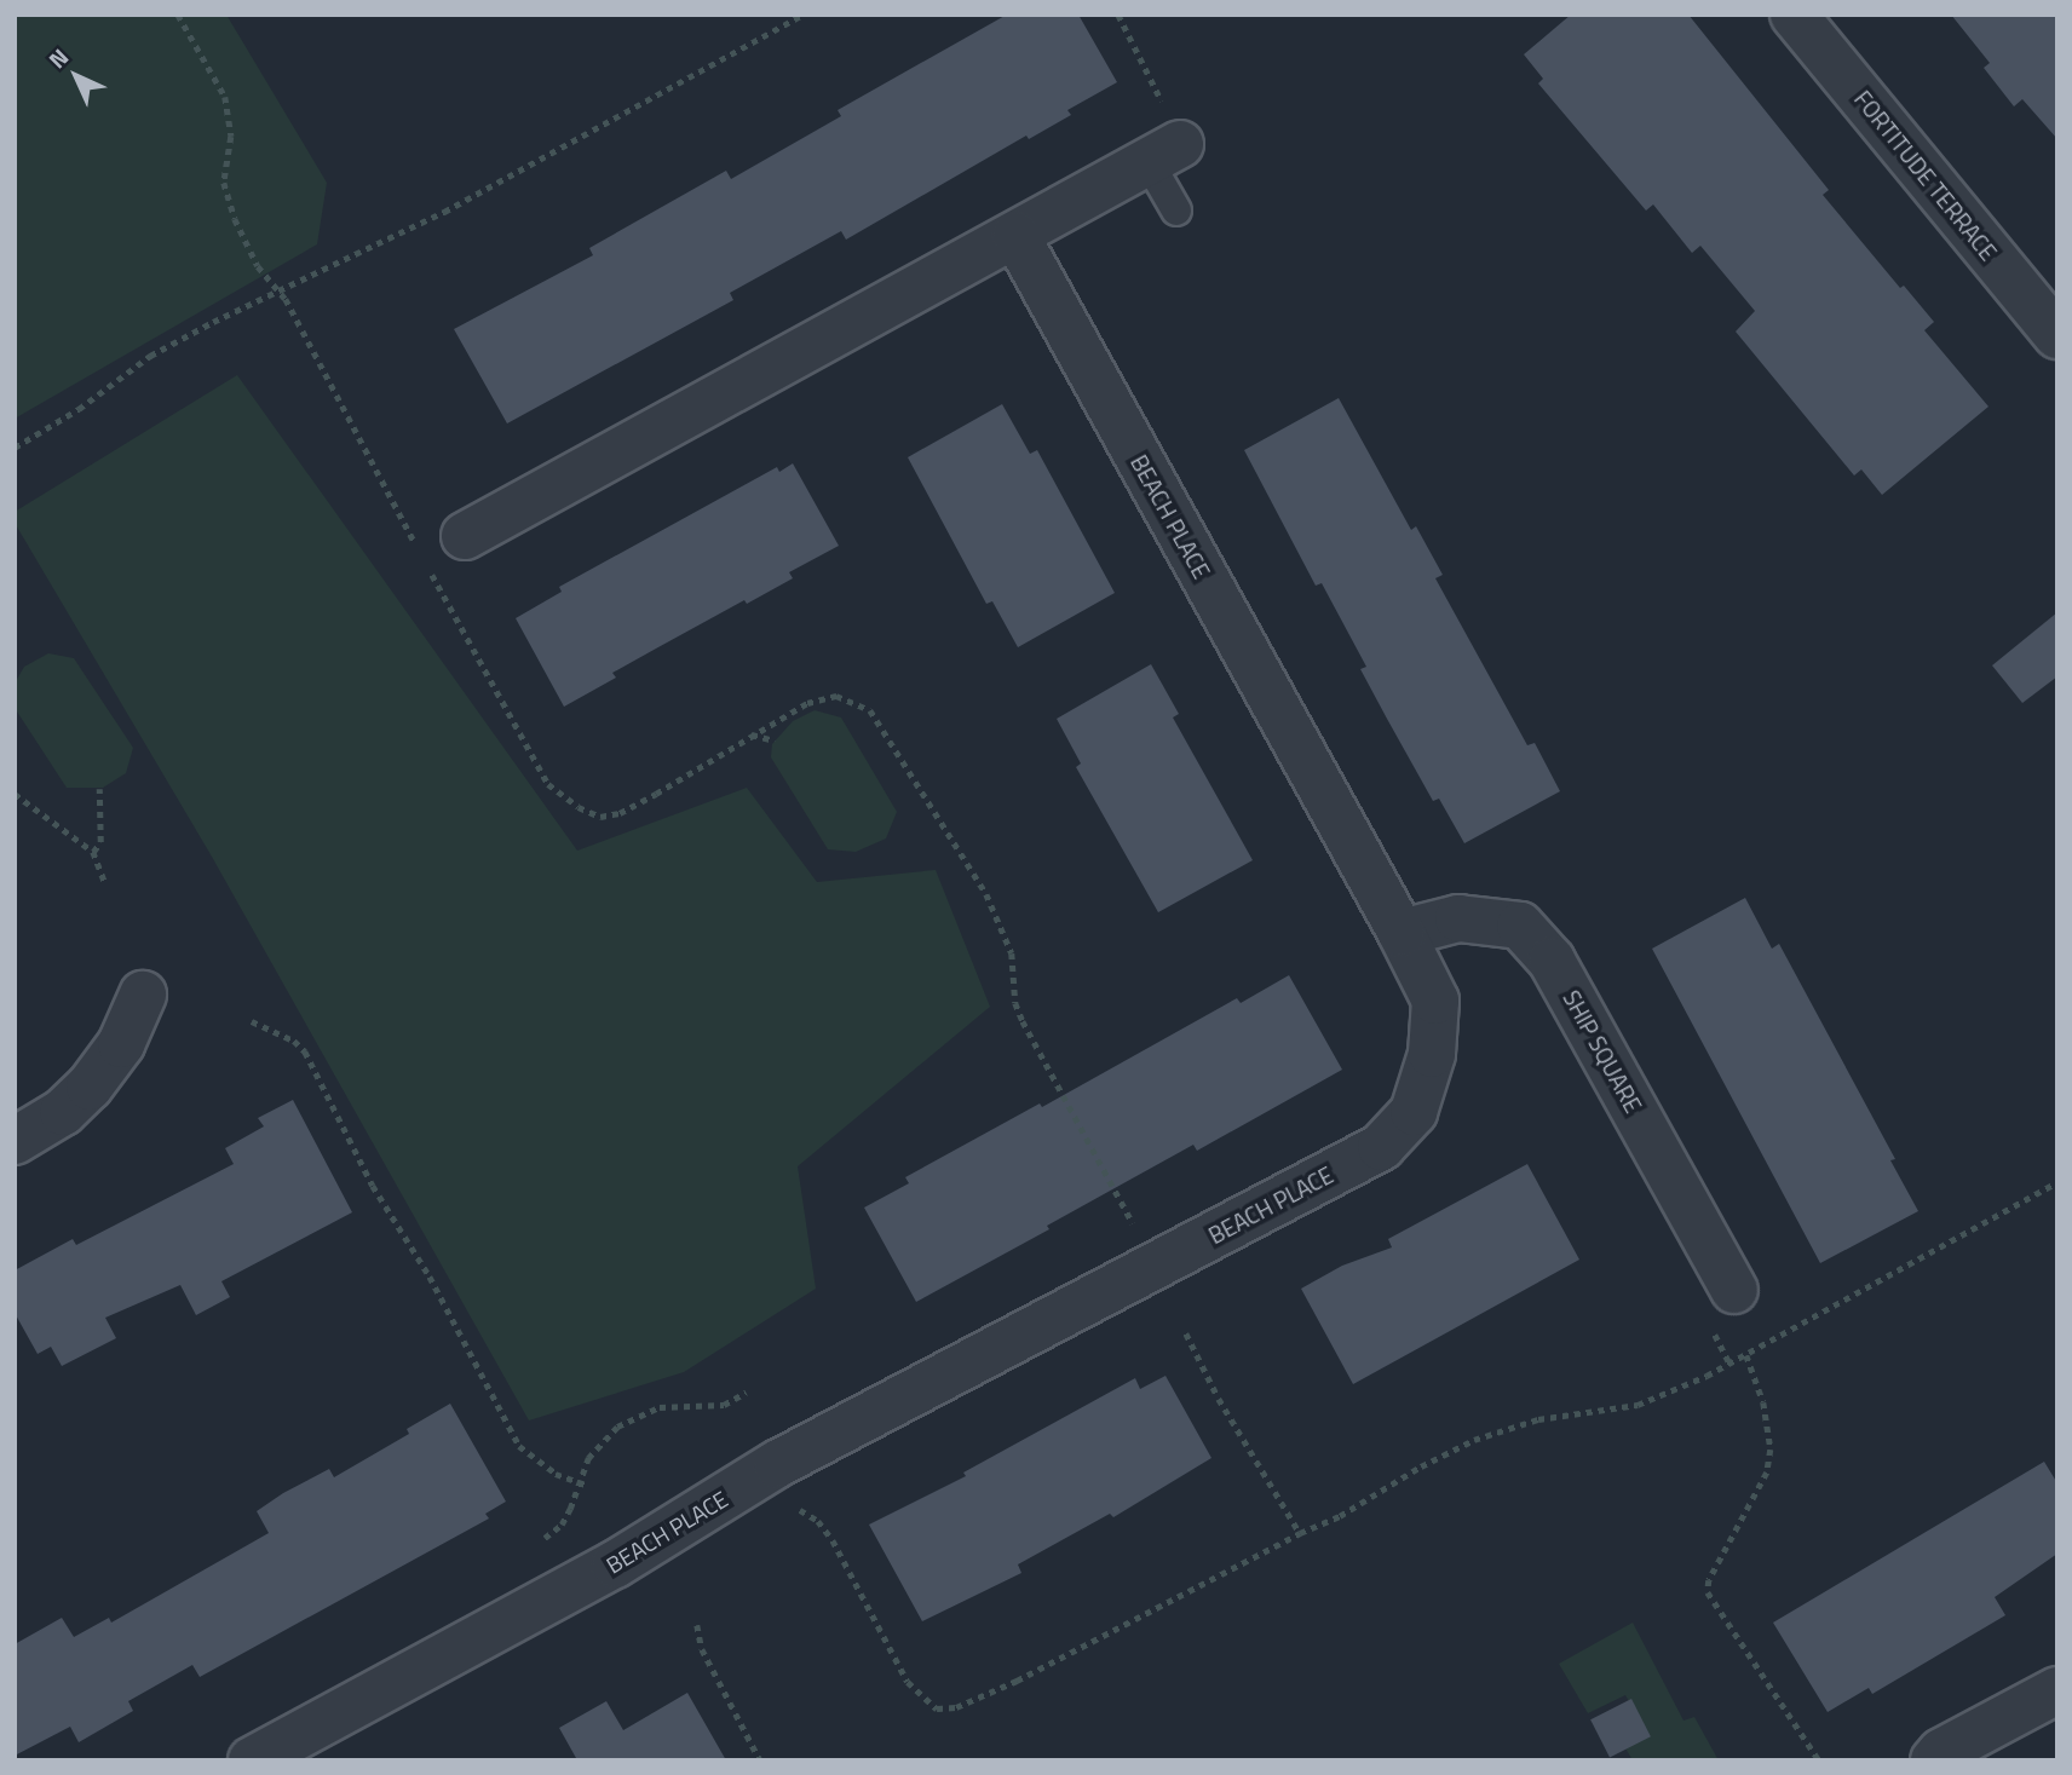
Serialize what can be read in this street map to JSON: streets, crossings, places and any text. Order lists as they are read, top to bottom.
{
  "streets": {
    "street": ["FORTITUDE TERRACE", "BEACH PLACE", "SHIP SQUARE"]
  },
  "crossings": [
    ["BEACH PLACE", "SHIP SQUARE"]
  ],
  "north": "top left"
}
